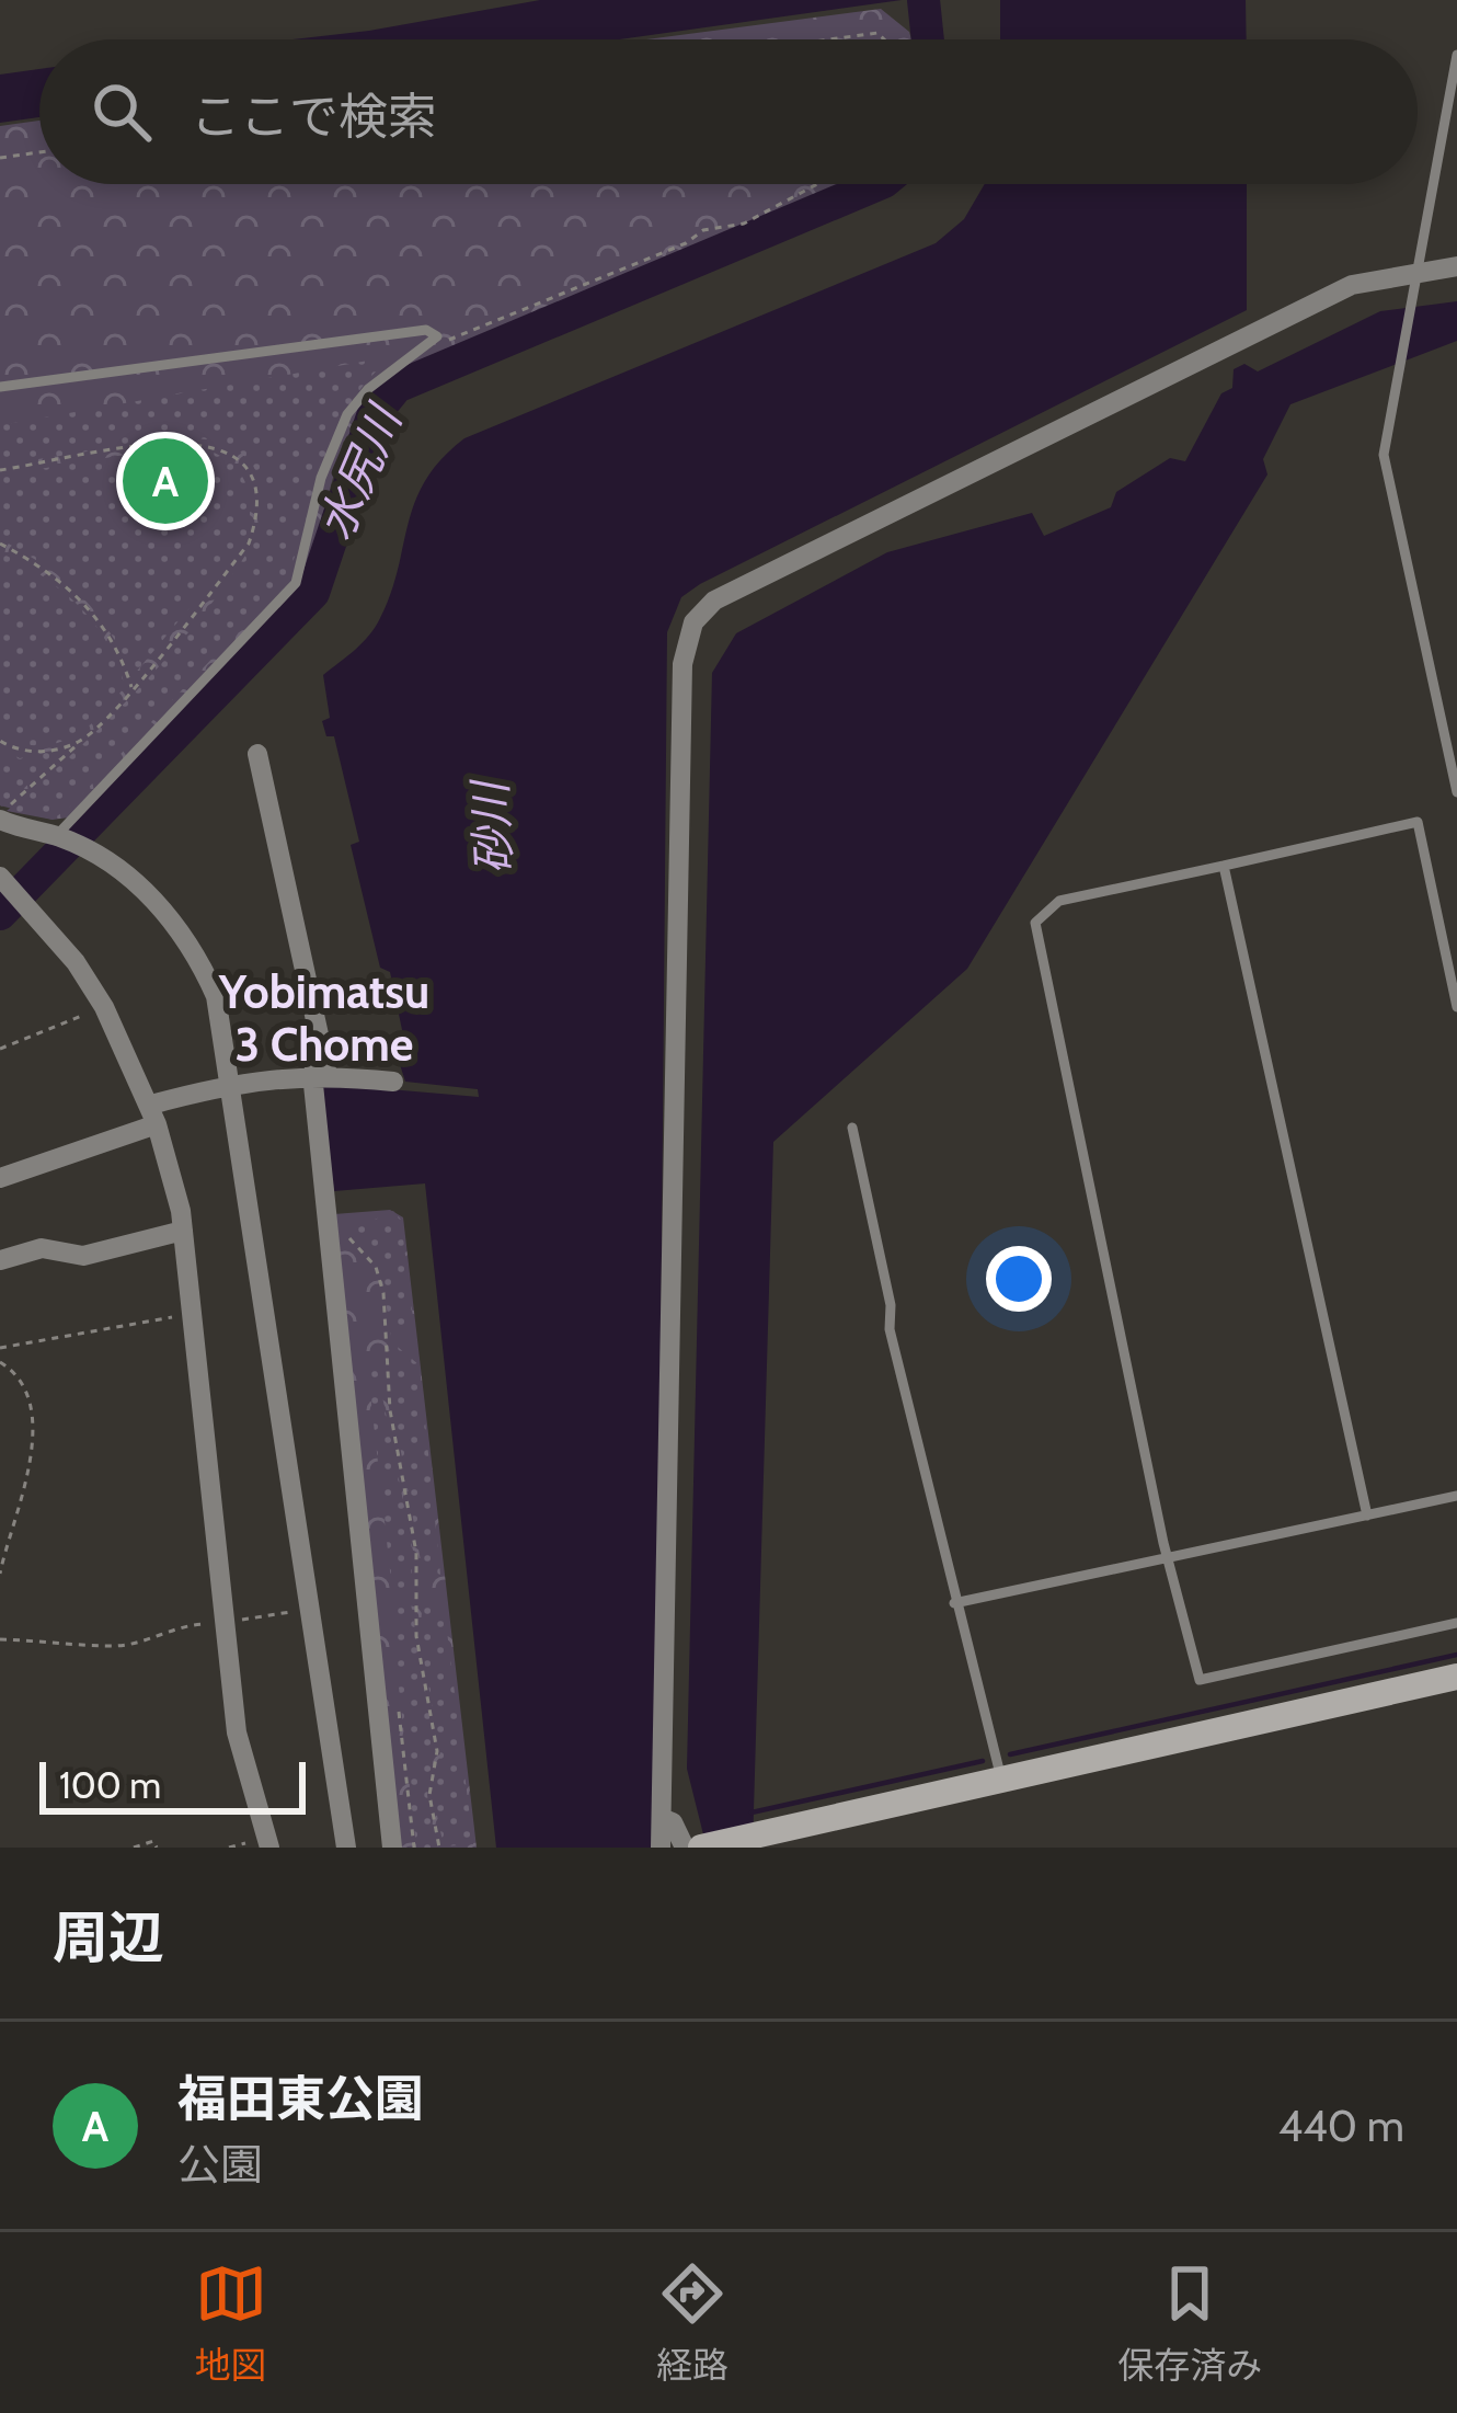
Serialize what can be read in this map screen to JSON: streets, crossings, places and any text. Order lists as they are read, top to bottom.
{
  "districts": ["Yobimatsu 3 Chome"],
  "water": ["水尻川", "砂川"],
  "scale_bar": "100 m",
  "page": {
    "search": "ここで検索",
    "pins": "A",
    "scale": "100 m",
    "heading": "周辺",
    "list": [
      {
        "mark": "A",
        "name": "福田東公園",
        "note": "公園",
        "value": "440 m"
      }
    ],
    "nav": ["地図", "経路", "保存済み"]
  }
}
